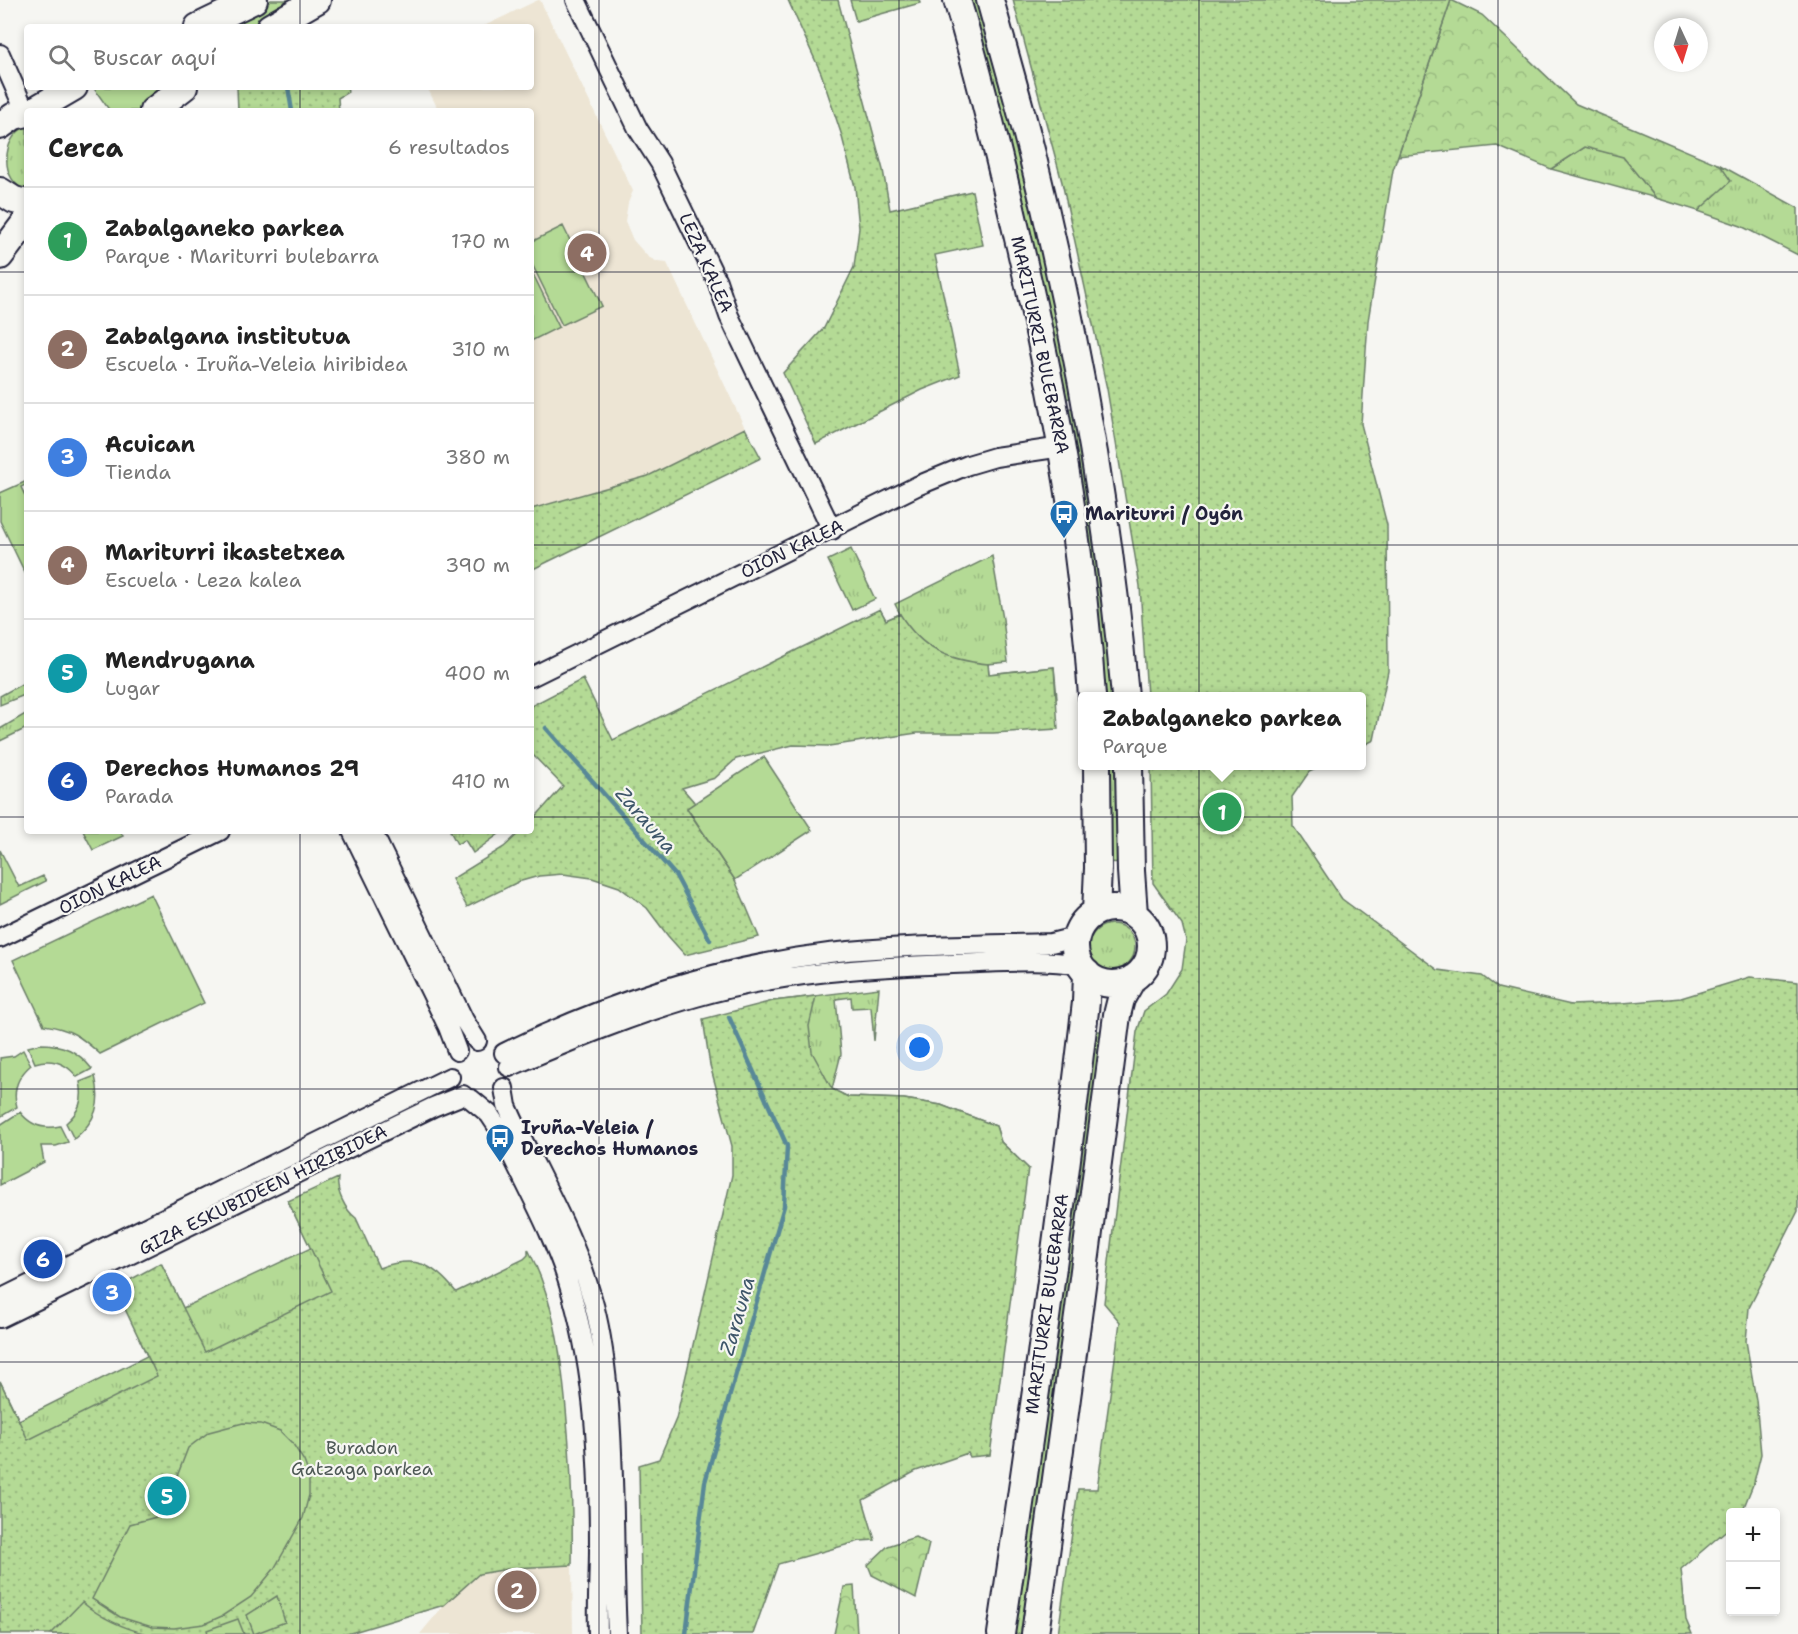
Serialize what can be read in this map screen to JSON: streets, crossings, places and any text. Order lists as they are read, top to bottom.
{
  "streets": {
    "main road": ["MARITURRI BULEBARRA"],
    "street": ["LEZA KALEA", "OION KALEA", "GIZA ESKUBIDEEN HIRIBIDEA"]
  },
  "crossings": [
    ["LEZA KALEA", "OION KALEA"],
    ["MARITURRI BULEBARRA", "OION KALEA"]
  ],
  "water": ["Zarauna"],
  "parks": ["Buradon Gatzaga parkea"],
  "places": {
    "bus stop": ["Mariturri / Oyón", "Iruña-Veleia / Derechos Humanos"]
  },
  "north": "bottom",
  "page": {
    "search": "Buscar aquí",
    "heading": ["Cerca", "6 resultados"],
    "list": [
      {
        "mark": "1",
        "name": "Zabalganeko parkea",
        "note": "Parque · Mariturri bulebarra",
        "value": "170 m"
      },
      {
        "mark": "2",
        "name": "Zabalgana institutua",
        "note": "Escuela · Iruña-Veleia hiribidea",
        "value": "310 m"
      },
      {
        "mark": "3",
        "name": "Acuican",
        "note": "Tienda",
        "value": "380 m"
      },
      {
        "mark": "4",
        "name": "Mariturri ikastetxea",
        "note": "Escuela · Leza kalea",
        "value": "390 m"
      },
      {
        "mark": "5",
        "name": "Mendrugana",
        "note": "Lugar",
        "value": "400 m"
      },
      {
        "mark": "6",
        "name": "Derechos Humanos 29",
        "note": "Parada",
        "value": "410 m"
      }
    ],
    "pins": [
      "4",
      "1",
      "6",
      "3",
      "5",
      "2"
    ],
    "popup": ["Zabalganeko parkea", "Parque"],
    "map_buttons": ["+", "−"]
  }
}
